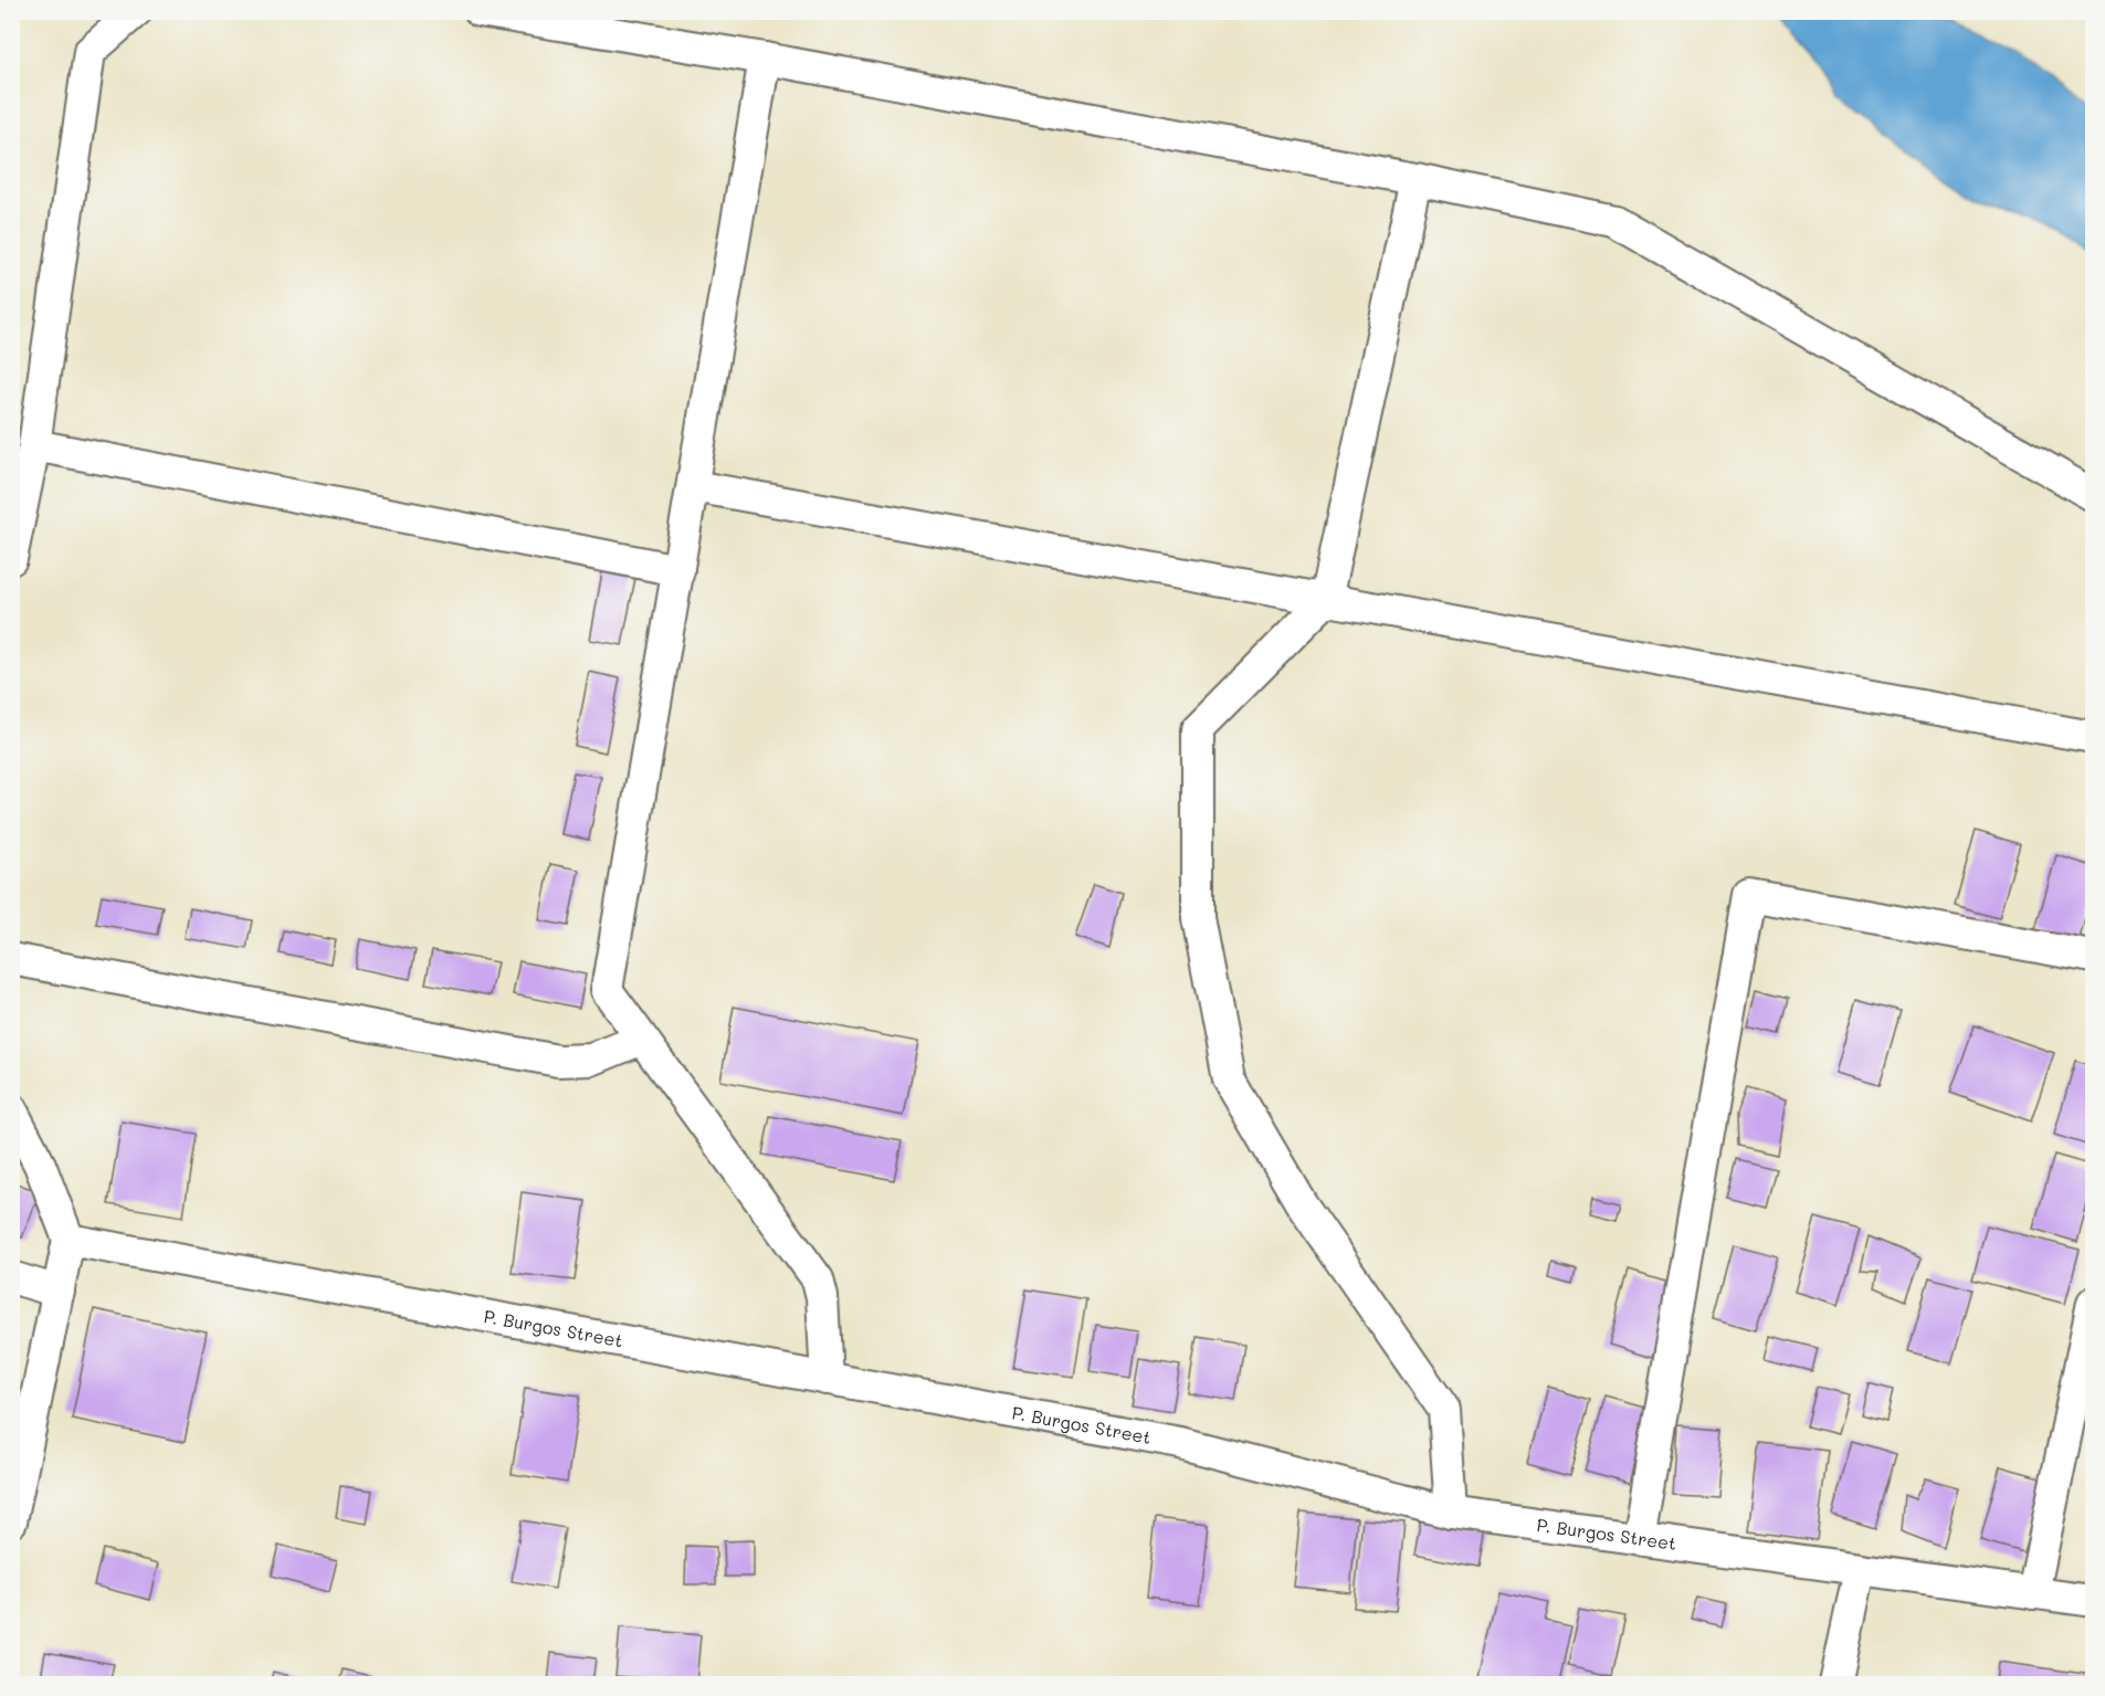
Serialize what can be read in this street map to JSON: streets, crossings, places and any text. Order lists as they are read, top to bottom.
{
  "streets": {
    "street": ["P. Burgos Street"]
  }
}
